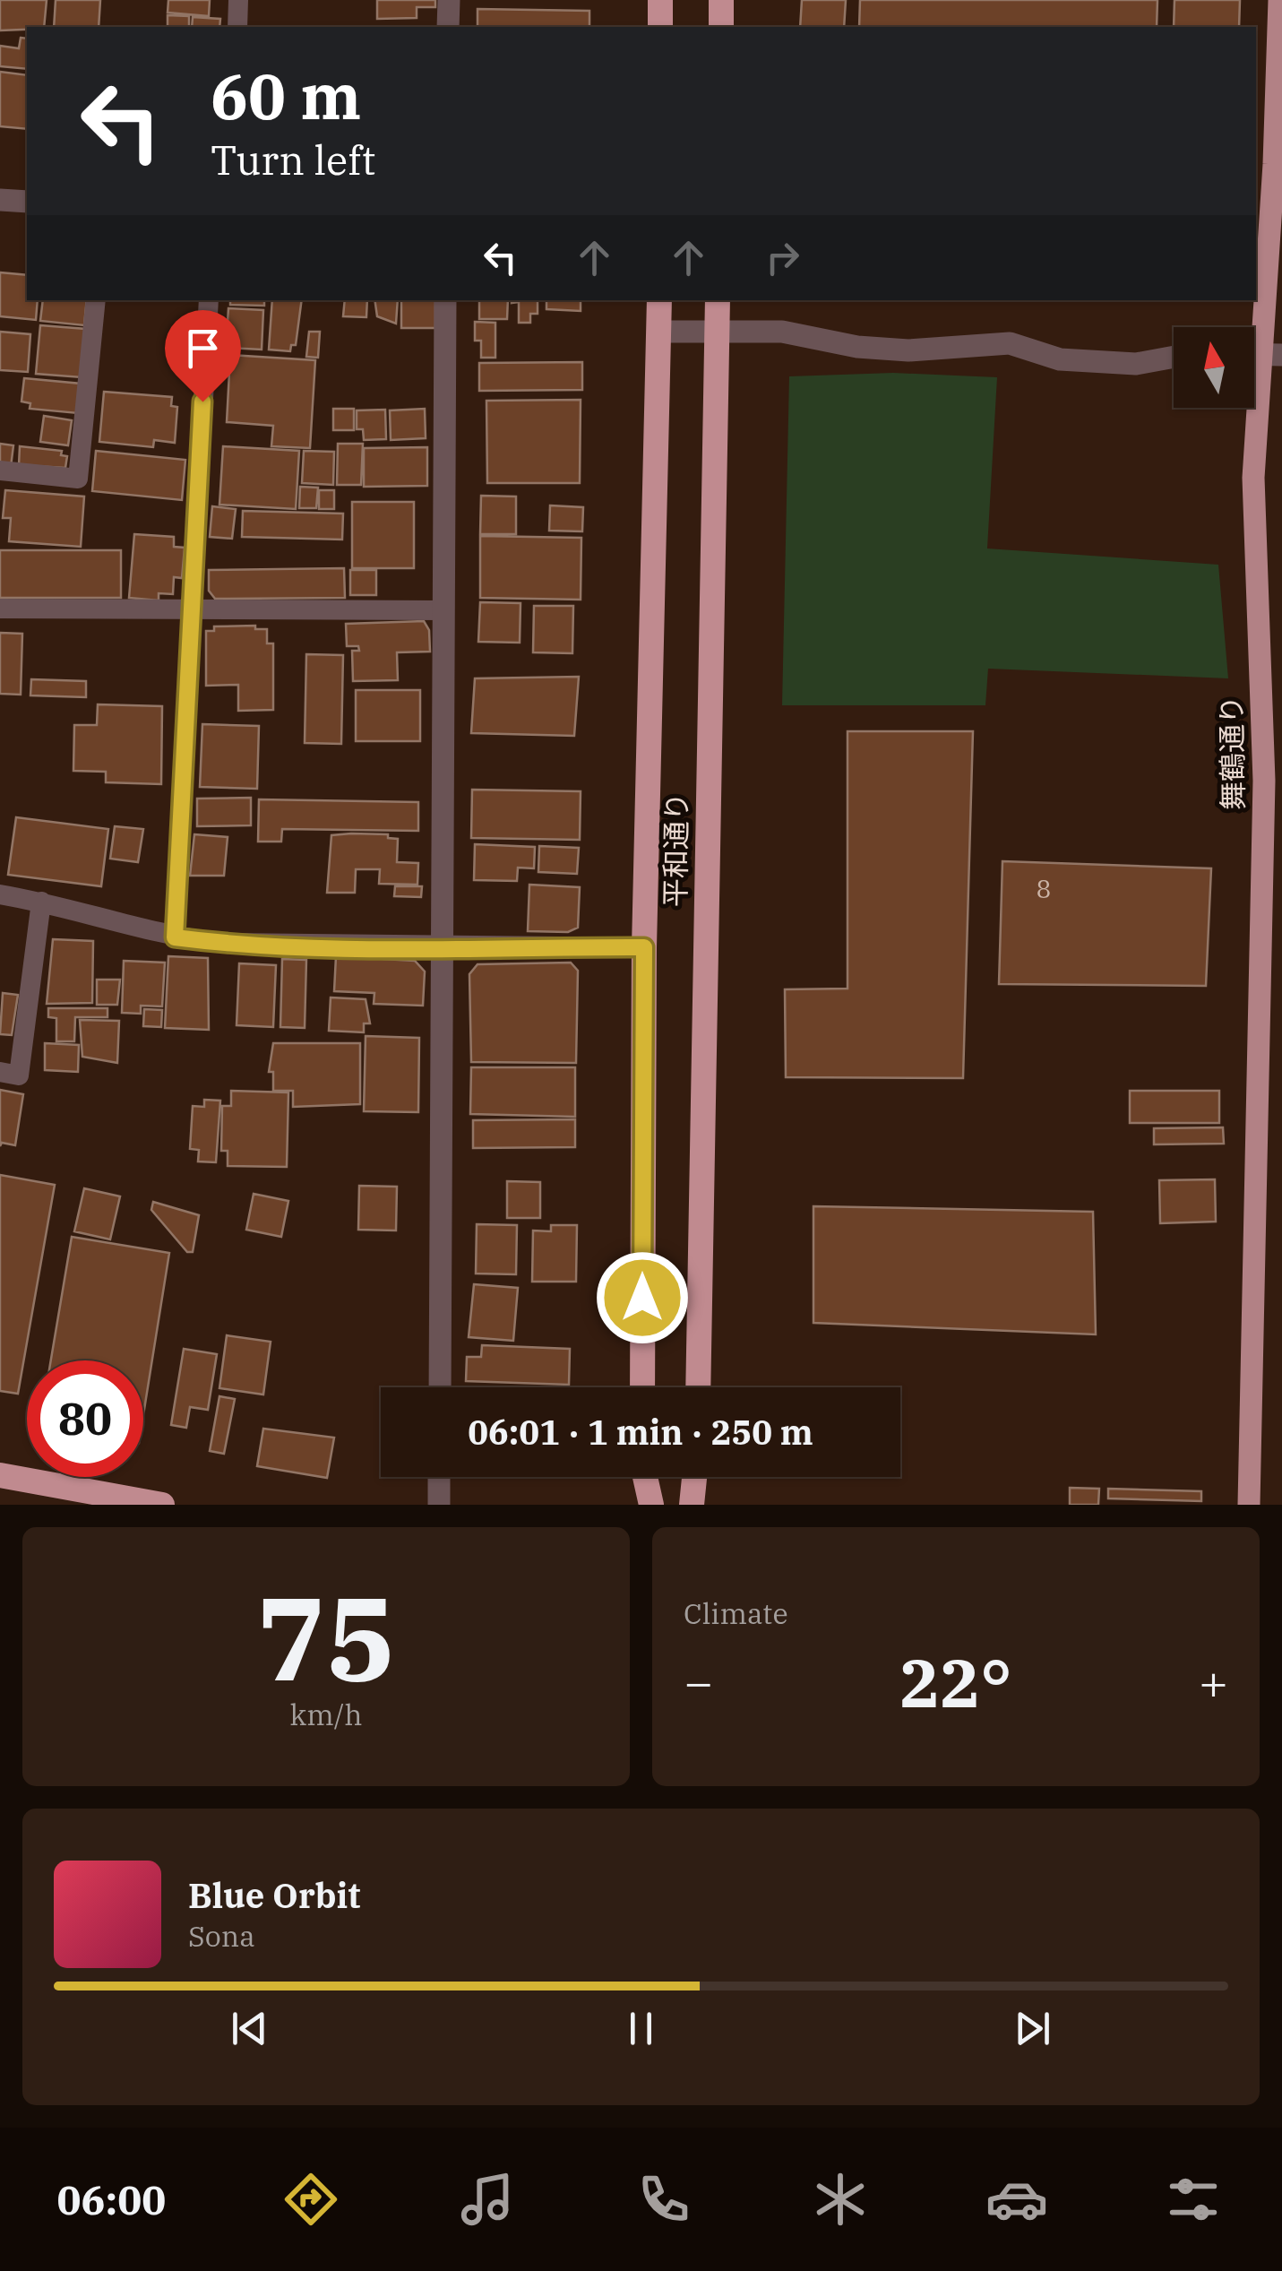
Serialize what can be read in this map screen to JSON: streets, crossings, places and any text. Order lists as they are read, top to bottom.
{
  "streets": {
    "highway": ["平和通り"],
    "main road": ["舞鶴通り"]
  },
  "house_numbers": ["8"],
  "north": "top",
  "page": {
    "turn": ["60 m", "Turn left"],
    "limit": "80",
    "trip": "06:01 · 1 min · 250 m",
    "tile": [
      ["75", "km/h"],
      "Climate"
    ],
    "heat": ["−", "22°", "+"],
    "song": ["Blue Orbit", "Sona"],
    "tabs": "06:00"
  }
}
